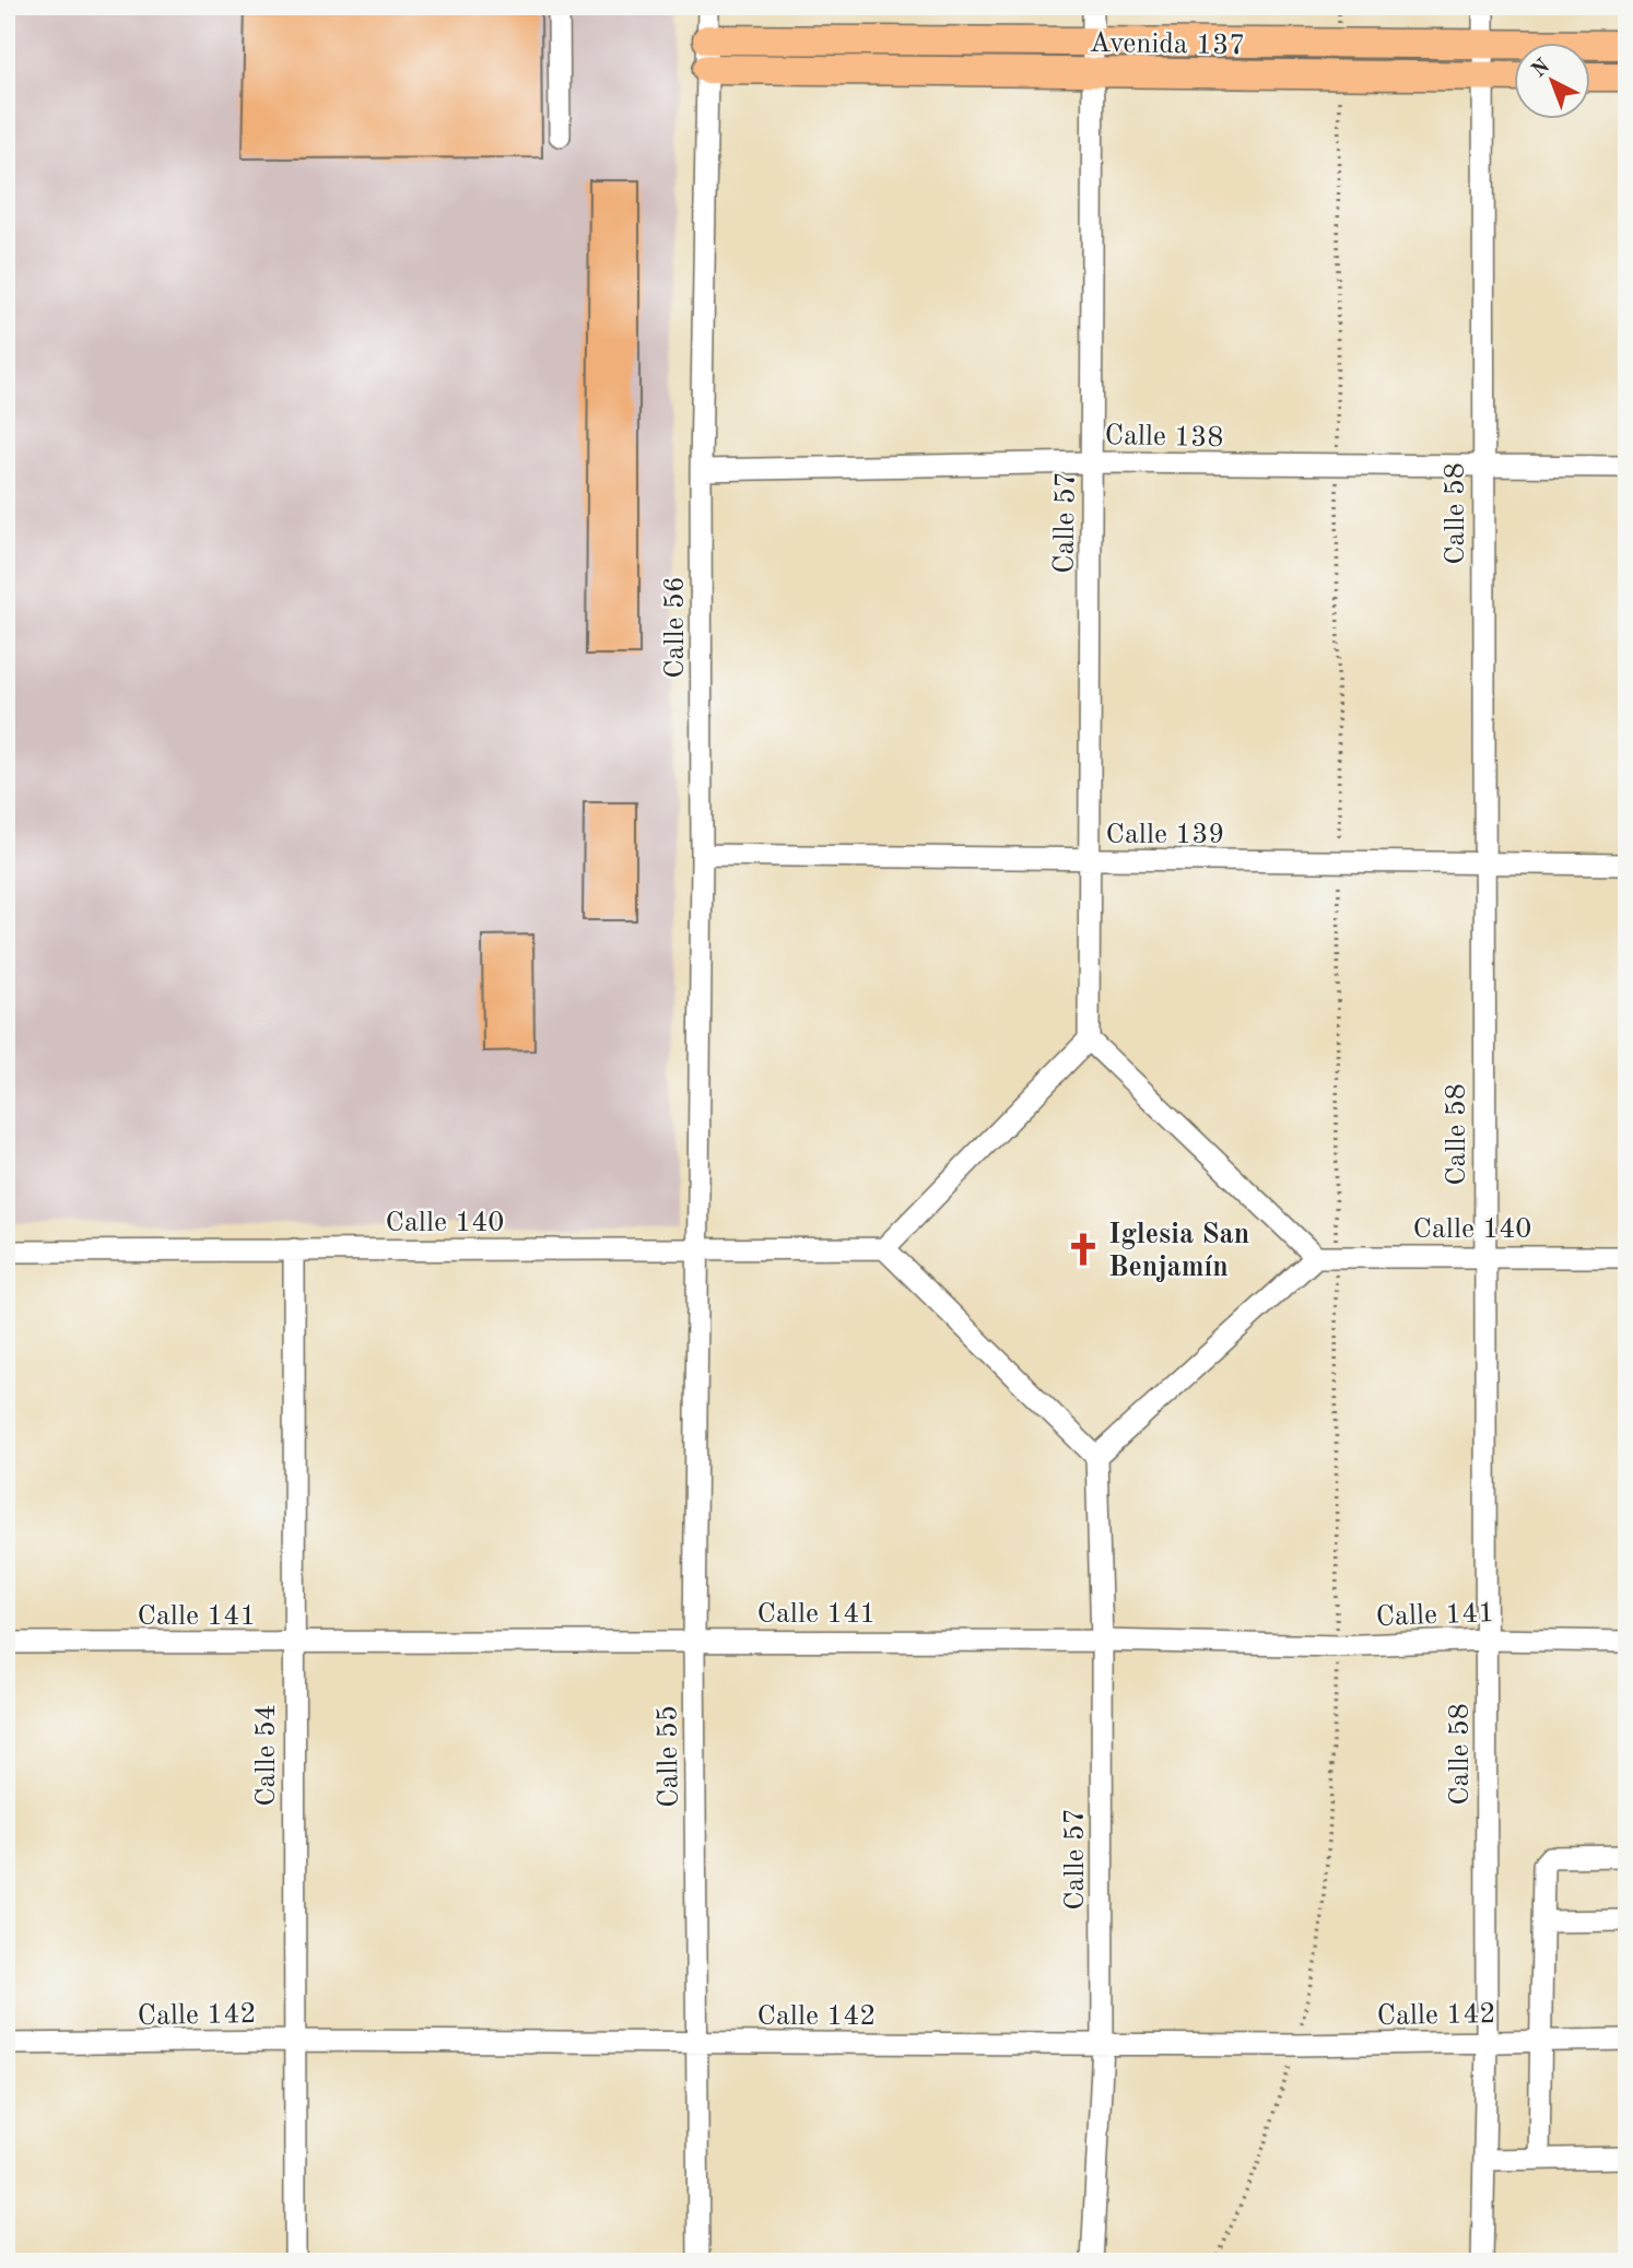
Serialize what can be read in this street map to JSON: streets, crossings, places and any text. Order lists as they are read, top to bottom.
{
  "streets": {
    "main road": ["Avenida 137"],
    "street": [
      "Calle 138",
      "Calle 58",
      "Calle 57",
      "Calle 56",
      "Calle 139",
      "Calle 140",
      "Calle 141",
      "Calle 54",
      "Calle 55",
      "Calle 142"
    ]
  },
  "crossings": [
    ["Avenida 137", "Calle 58"],
    ["Avenida 137", "Calle 57"],
    ["Avenida 137", "Calle 56"],
    ["Calle 138", "Calle 58"],
    ["Calle 138", "Calle 57"],
    ["Calle 138", "Calle 56"],
    ["Calle 58", "Calle 139"],
    ["Calle 58", "Calle 140"],
    ["Calle 58", "Calle 141"],
    ["Calle 58", "Calle 142"],
    ["Calle 57", "Calle 139"],
    ["Calle 57", "Calle 141"],
    ["Calle 57", "Calle 142"],
    ["Calle 56", "Calle 139"],
    ["Calle 56", "Calle 140"],
    ["Calle 56", "Calle 55"],
    ["Calle 140", "Calle 54"],
    ["Calle 140", "Calle 55"],
    ["Calle 141", "Calle 54"],
    ["Calle 141", "Calle 55"],
    ["Calle 54", "Calle 142"],
    ["Calle 55", "Calle 142"]
  ],
  "places": {
    "church": ["Iglesia San Benjamín"]
  },
  "north": "top left"
}
